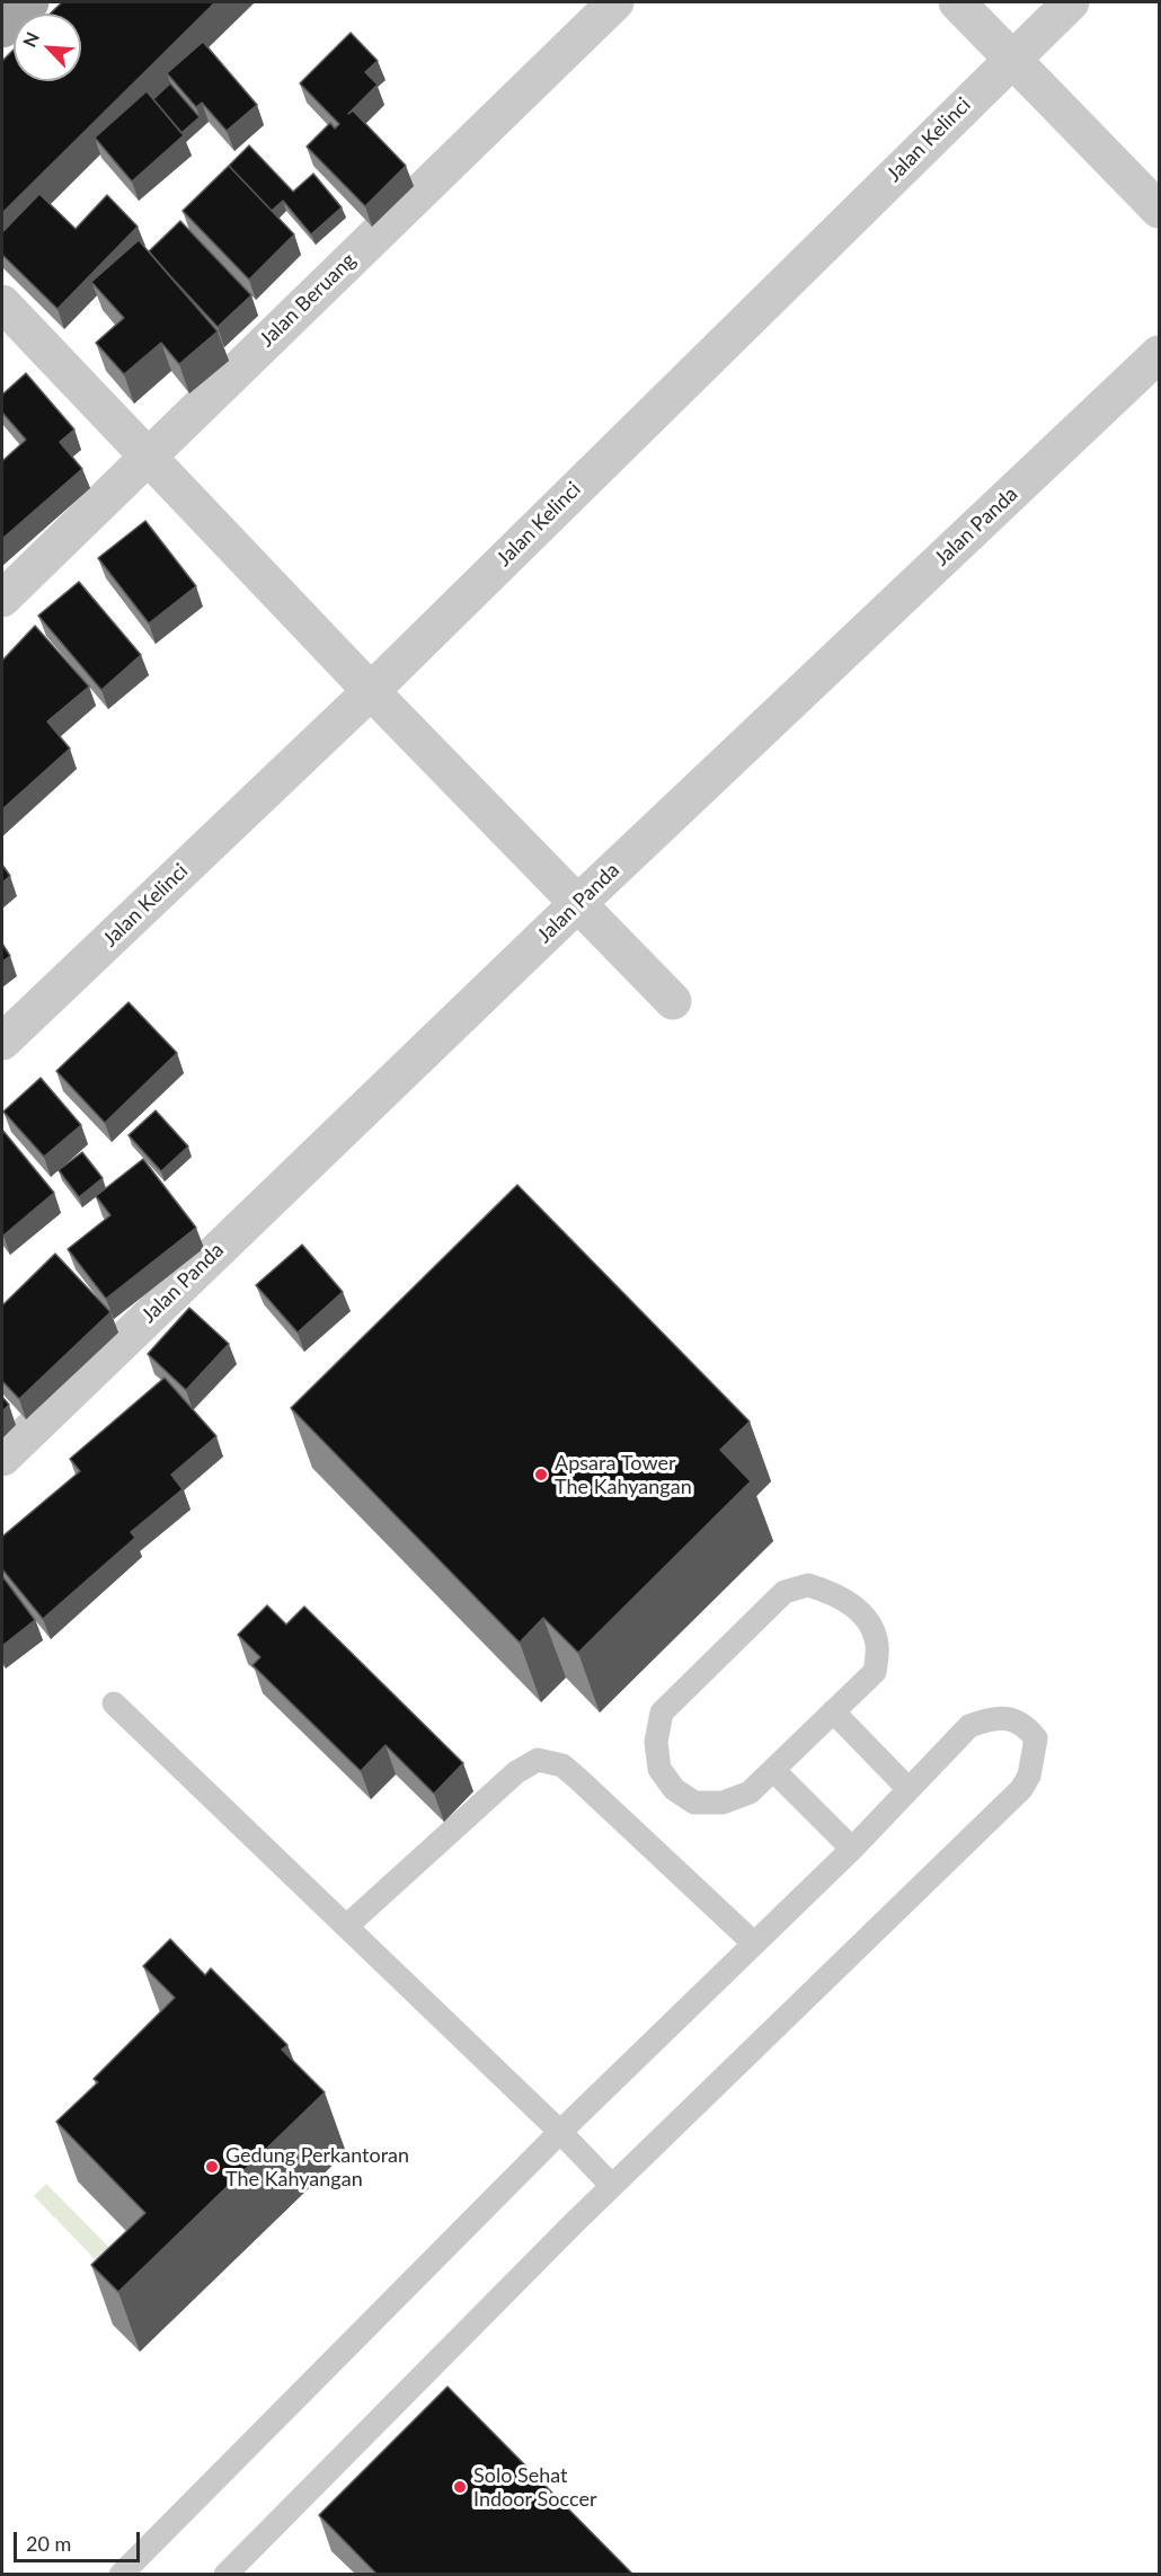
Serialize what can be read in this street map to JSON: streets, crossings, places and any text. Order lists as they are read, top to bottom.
{
  "streets": {
    "street": ["Jalan Kelinci", "Jalan Beruang", "Jalan Panda"]
  },
  "places": ["Apsara Tower The Kahyangan", "Gedung Perkantoran The Kahyangan", "Solo Sehat Indoor Soccer"],
  "scale_bar": "20 m",
  "north": "top left"
}
